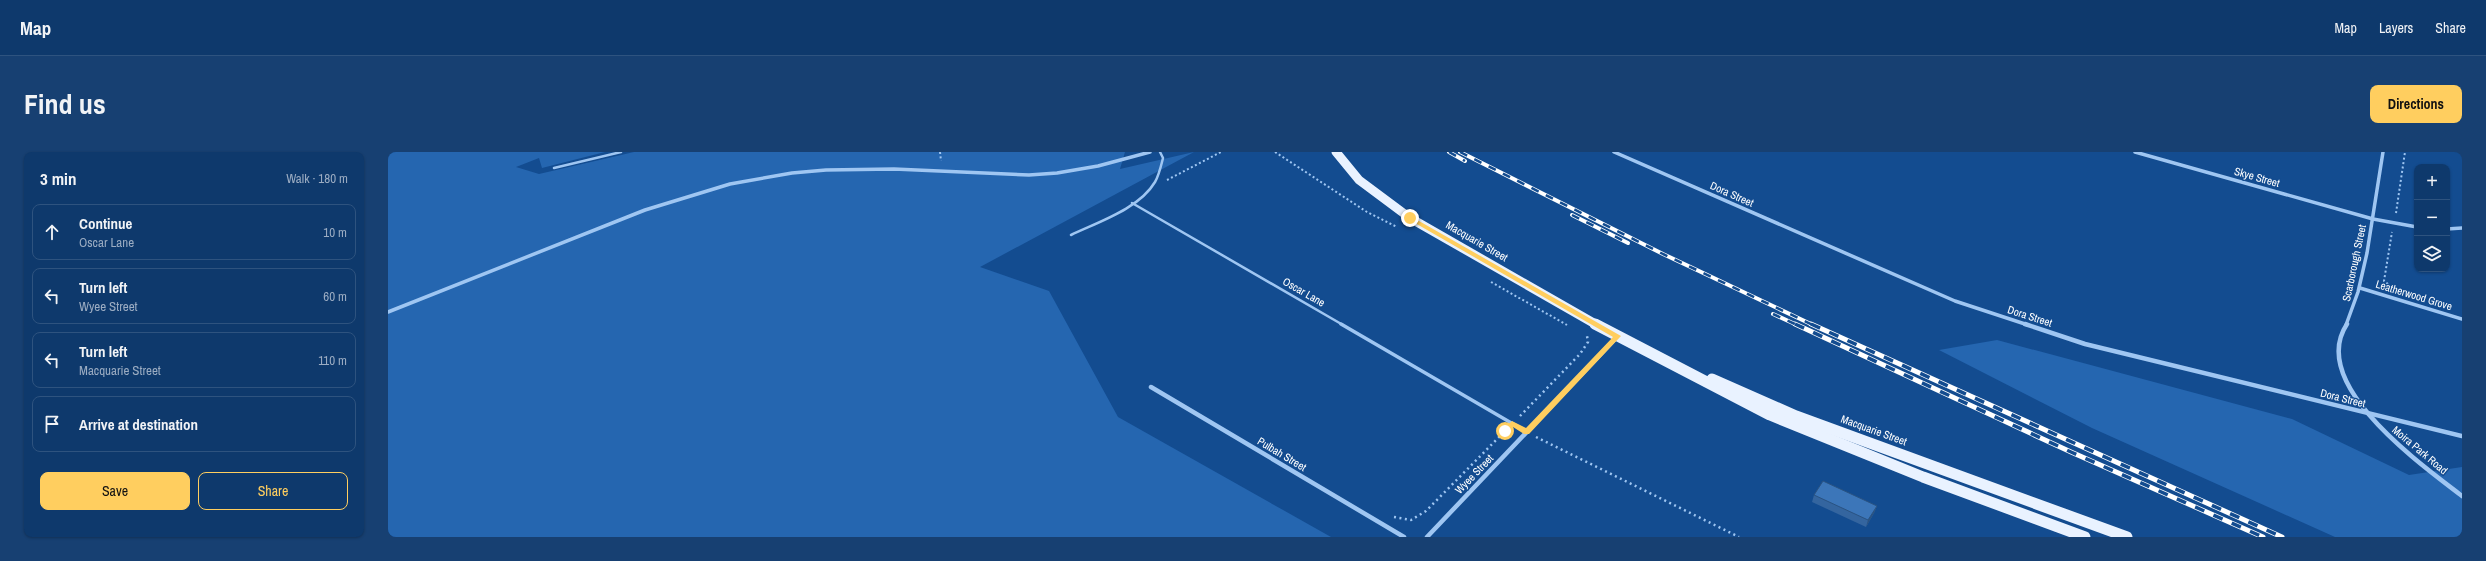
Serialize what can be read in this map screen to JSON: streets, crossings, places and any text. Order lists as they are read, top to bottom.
{
  "streets": {
    "main road": ["Macquarie Street"],
    "street": [
      "Skye Street",
      "Dora Street",
      "Scarborough Street",
      "Leatherwood Grove",
      "Moira Park Road",
      "Pulbah Street",
      "Wyee Street"
    ],
    "lane": ["Oscar Lane"]
  },
  "crossings": [
    ["Skye Street", "Scarborough Street"],
    ["Dora Street", "Scarborough Street"],
    ["Dora Street", "Moira Park Road"],
    ["Macquarie Street", "Wyee Street"],
    ["Scarborough Street", "Leatherwood Grove"],
    ["Scarborough Street", "Moira Park Road"],
    ["Oscar Lane", "Wyee Street"]
  ],
  "page": {
    "header": "Map",
    "nav": ["Map", "Layers", "Share"],
    "title": "Find us",
    "buttons": [
      "Directions",
      ["Save", "Share"]
    ],
    "heading": ["3 min", "Walk · 180 m"],
    "map_buttons": ["+", "−"],
    "list": [
      ["Continue", "Oscar Lane", "10 m"],
      ["Turn left", "Wyee Street", "60 m"],
      ["Turn left", "Macquarie Street", "110 m"],
      "Arrive at destination"
    ]
  }
}
